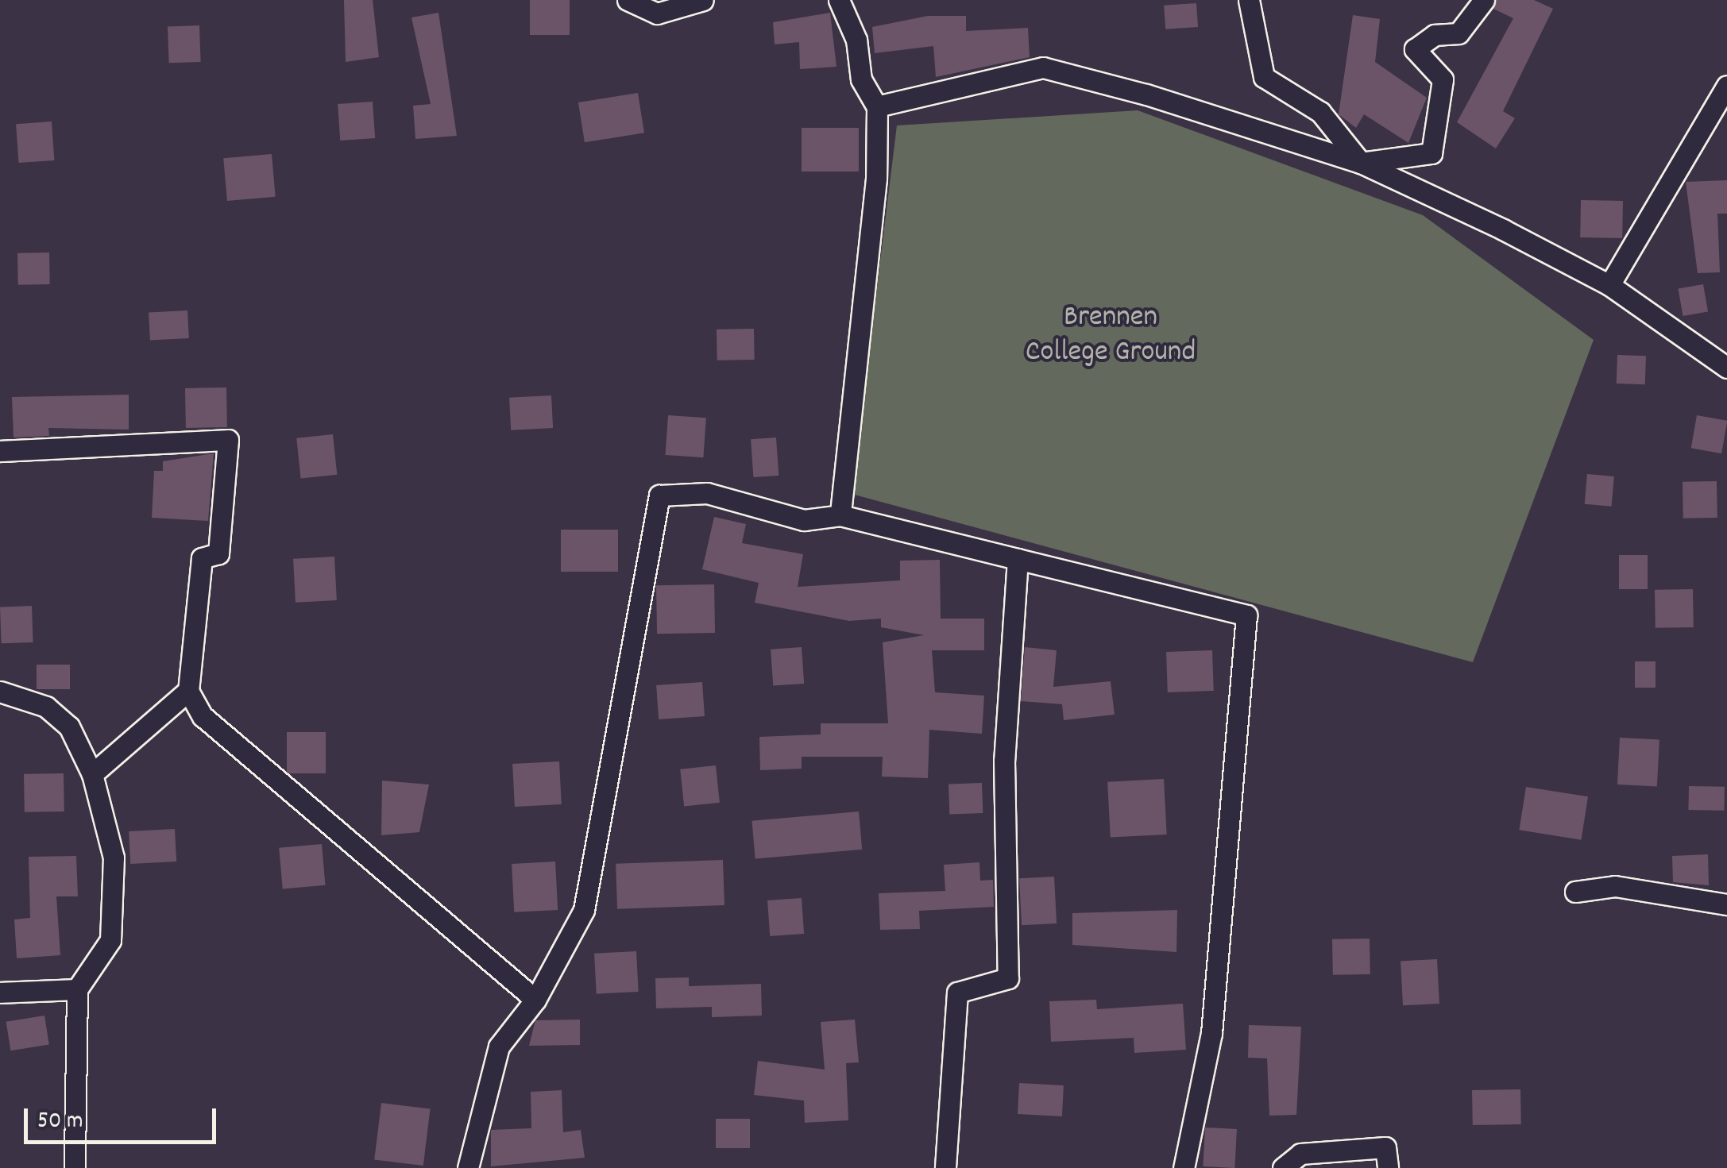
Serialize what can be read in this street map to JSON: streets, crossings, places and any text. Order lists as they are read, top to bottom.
{
  "parks": ["Brennen College Ground"],
  "scale_bar": "50 m"
}
